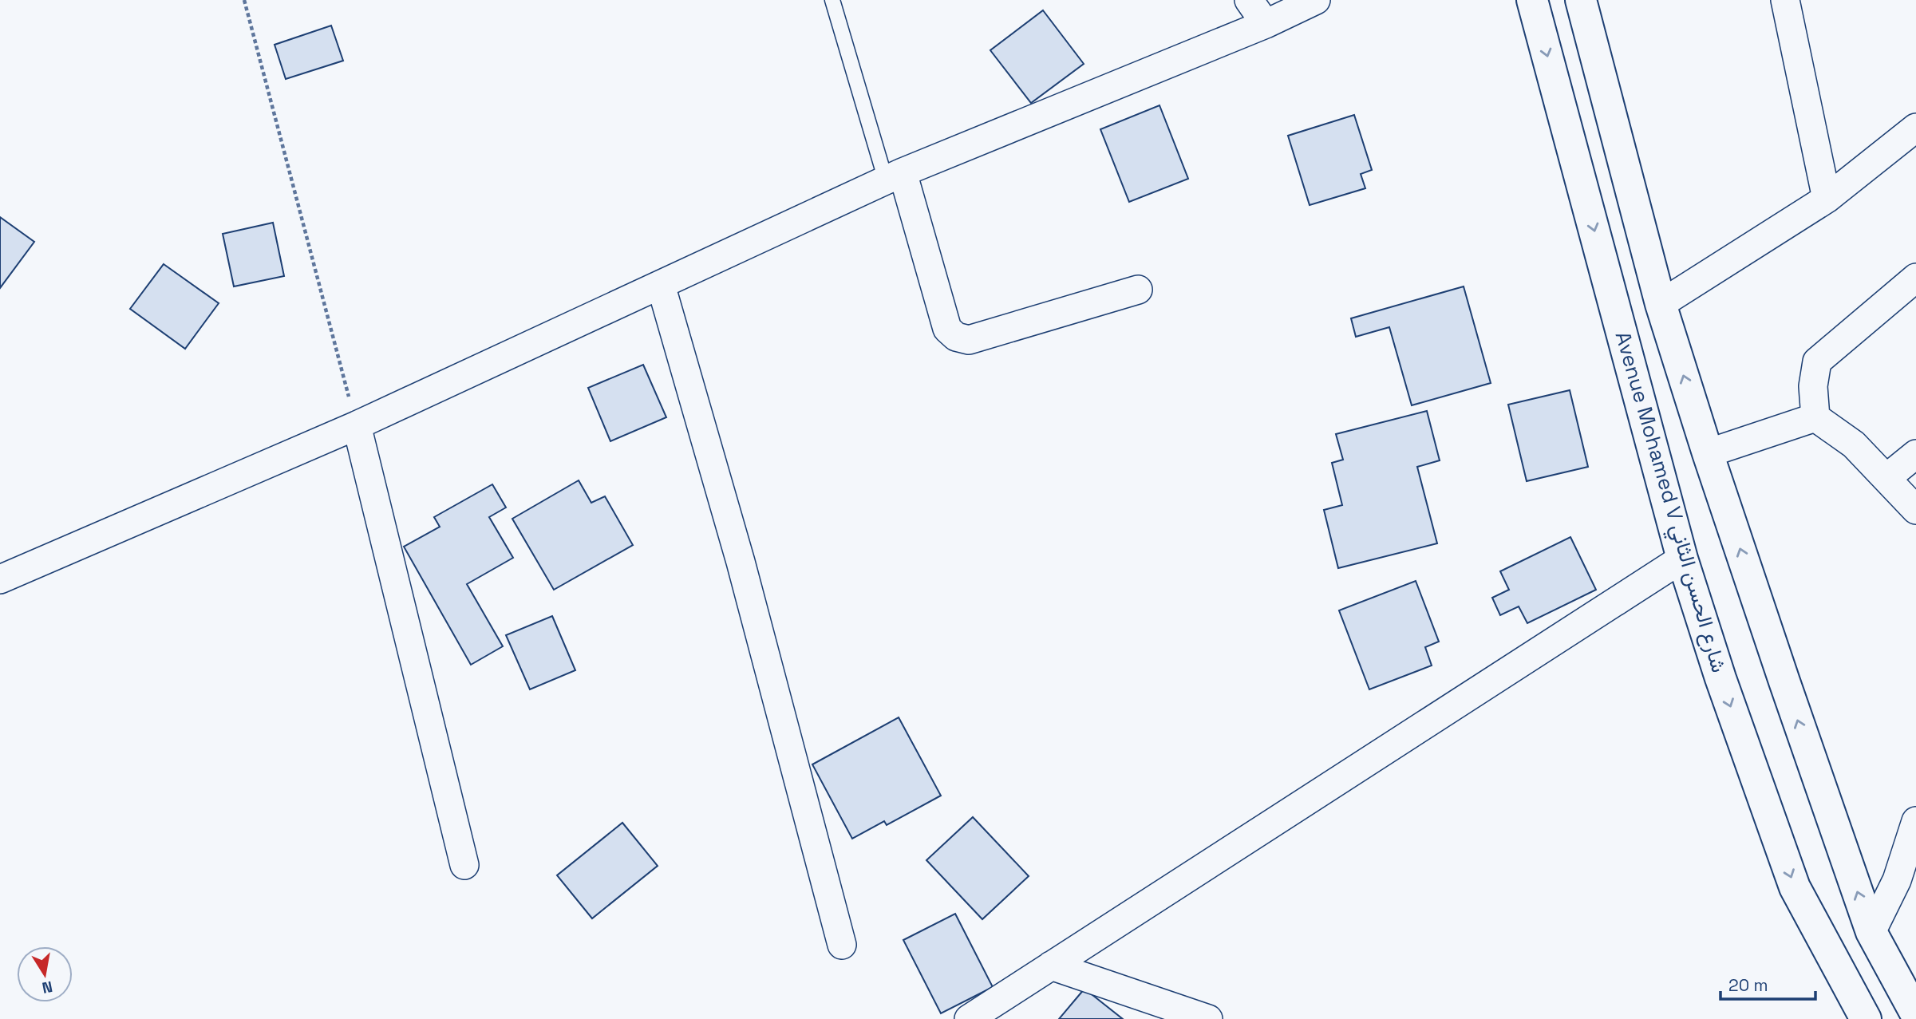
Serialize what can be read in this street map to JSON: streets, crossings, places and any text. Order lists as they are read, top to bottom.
{
  "streets": {
    "highway": ["Avenue Mohamed V شارع الحسن الثاني"]
  },
  "scale_bar": "20 m",
  "north": "bottom"
}
